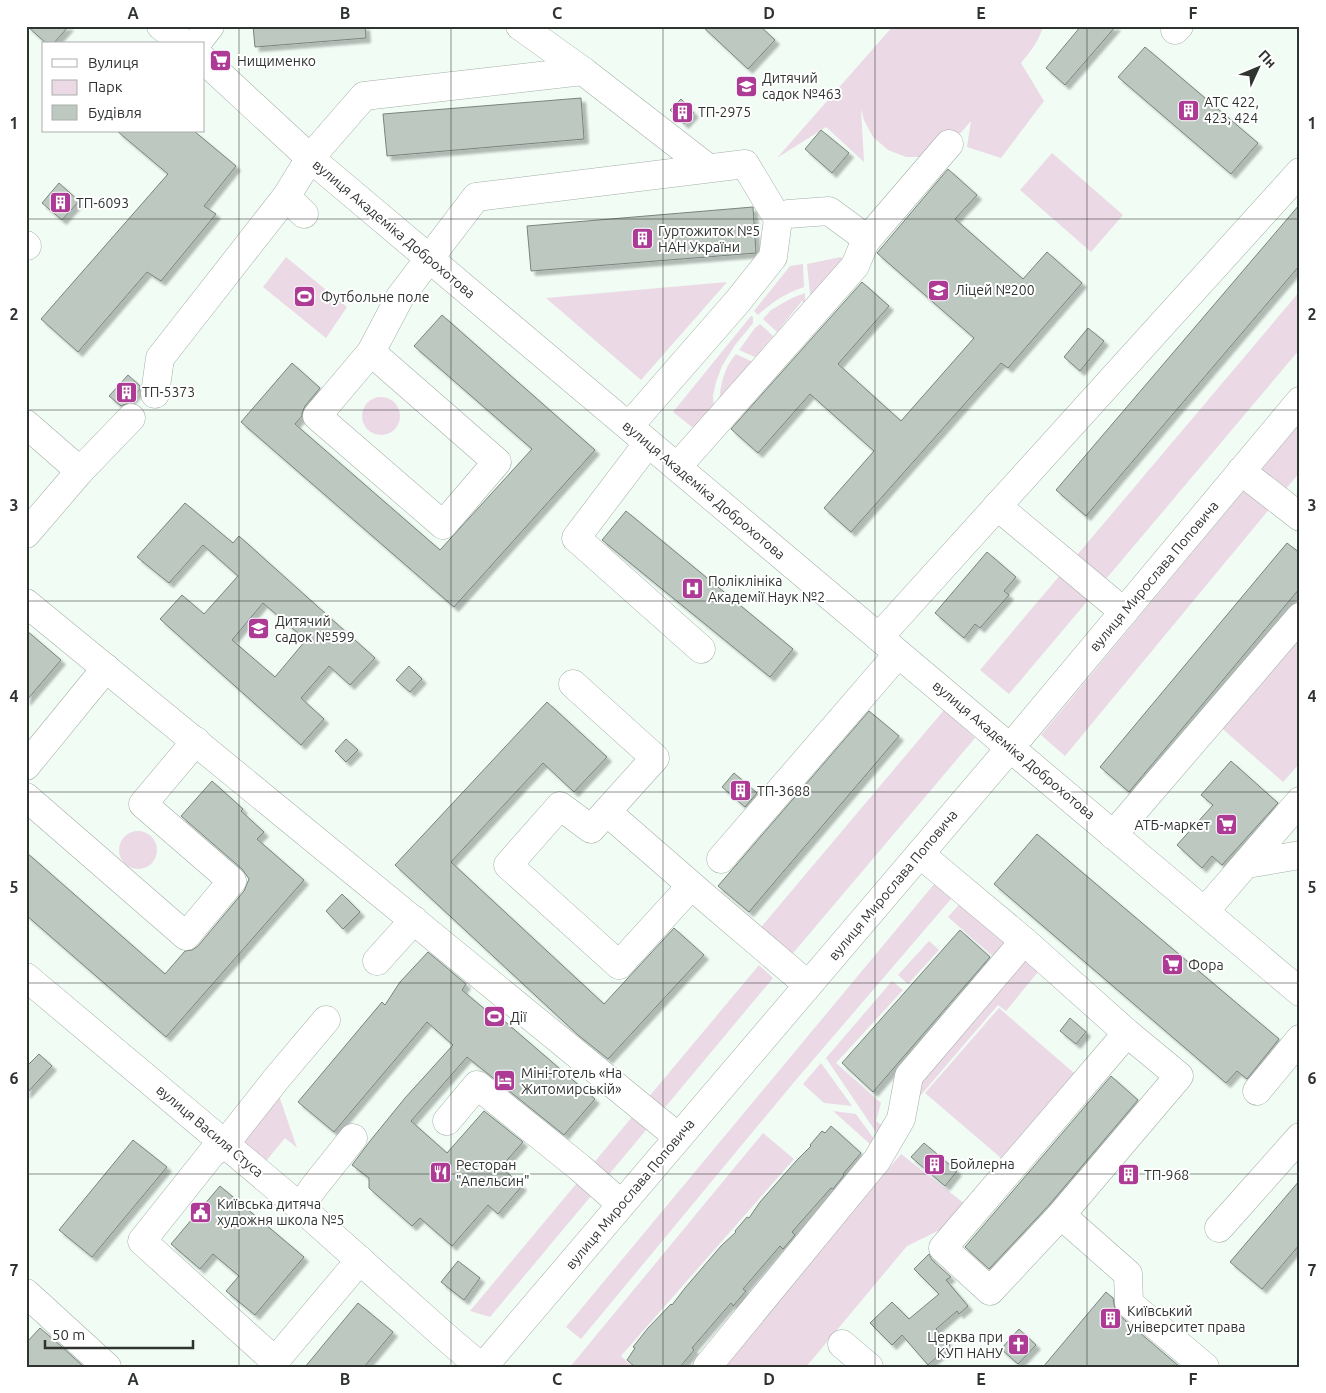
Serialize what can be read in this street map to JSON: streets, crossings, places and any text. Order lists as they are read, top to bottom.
{
  "streets": {
    "street": ["вулиця Академіка Доброхотова", "вулиця Мирослава Поповича", "вулиця Василя Стуса"]
  },
  "crossings": [
    ["вулиця Академіка Доброхотова", "вулиця Мирослава Поповича"],
    ["вулиця Мирослава Поповича", "вулиця Василя Стуса"]
  ],
  "places": {
    "supermarket": ["Нищименко", "АТБ-маркет", "Фора"],
    "school or university": ["Дитячий садок №463", "Ліцей №200", "Дитячий садок №599"],
    "building": [
      "АТС 422, 423, 424",
      "ТП-2975",
      "ТП-6093",
      "Гуртожиток №5 НАН України",
      "ТП-5373",
      "ТП-3688",
      "Бойлерна",
      "ТП-968",
      "Київський університет права"
    ],
    "sports": ["Футбольне поле", "Дії"],
    "hospital": ["Поліклініка Академії Наук №2"],
    "hotel": ["Міні-готель «На Житомирській»"],
    "restaurant": ["Ресторан \"Апельсин\""],
    "public building": ["Київська дитяча художня школа №5"],
    "church": ["Церква при КУП НАНУ"]
  },
  "legend": ["Вулиця", "Парк", "Будівля"],
  "scale_bar": "50 m",
  "north": "top right",
  "grid": {
    "columns": [
      "A",
      "B",
      "C",
      "D",
      "E",
      "F"
    ],
    "rows": [
      "1",
      "2",
      "3",
      "4",
      "5",
      "6",
      "7"
    ]
  }
}
